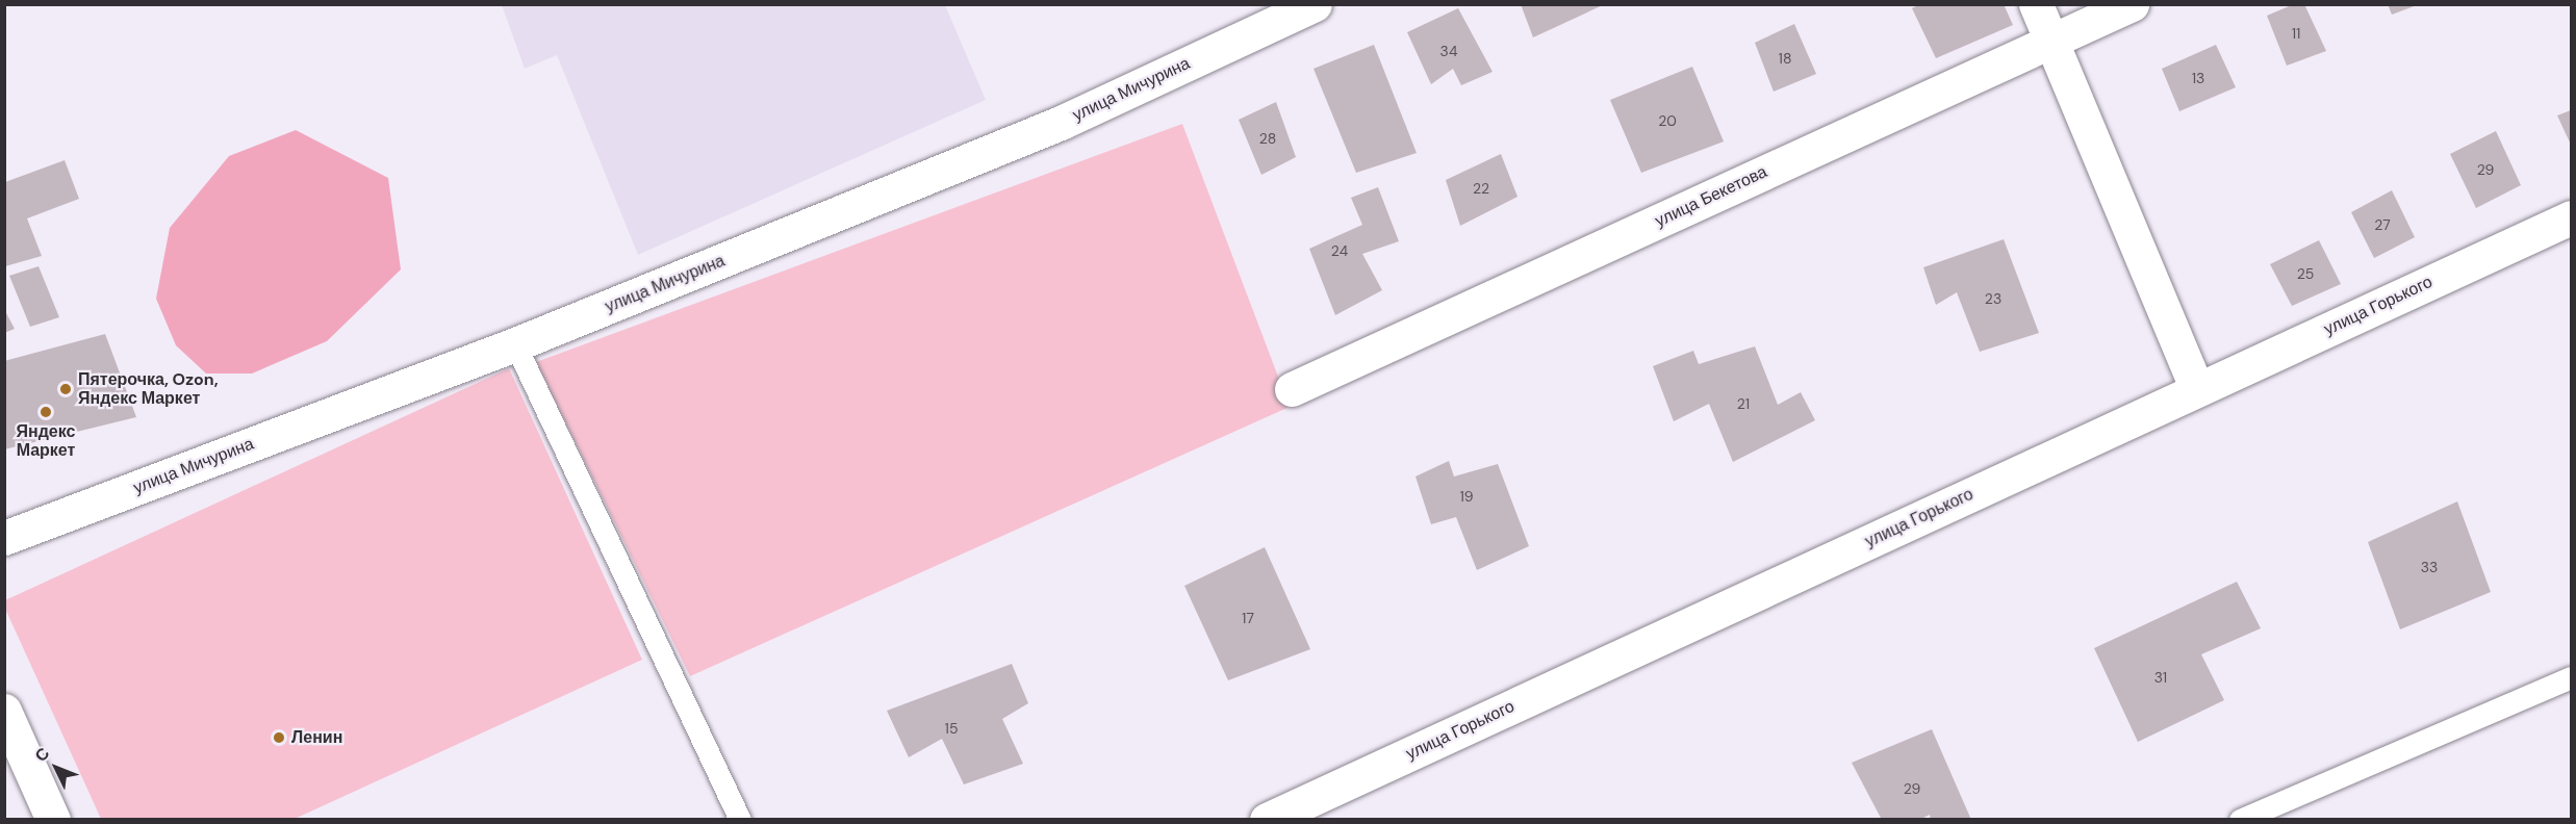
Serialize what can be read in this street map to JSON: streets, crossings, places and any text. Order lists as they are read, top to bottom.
{
  "streets": {
    "street": ["улица Мичурина", "улица Бекетова", "улица Горького"]
  },
  "places": ["Пятерочка, Ozon, Яндекс Маркет", "Яндекс Маркет", "Ленин"],
  "house_numbers": [
    "11",
    "34",
    "18",
    "13",
    "20",
    "28",
    "29",
    "22",
    "27",
    "24",
    "25",
    "23",
    "21",
    "19",
    "33",
    "17",
    "31",
    "15",
    "29"
  ],
  "north": "top left"
}
